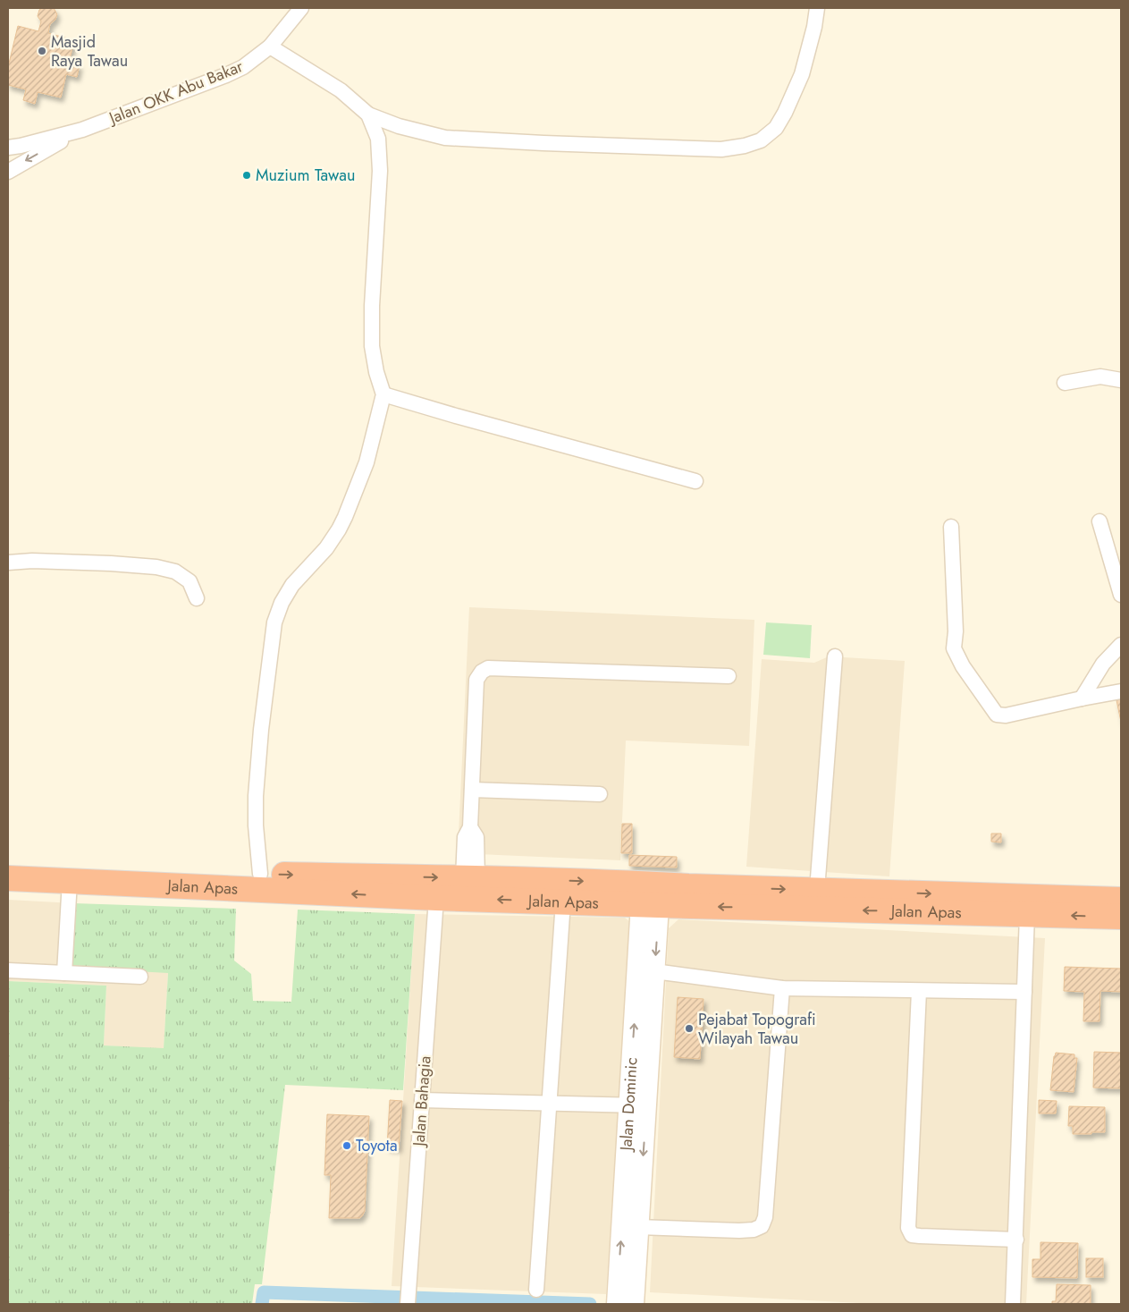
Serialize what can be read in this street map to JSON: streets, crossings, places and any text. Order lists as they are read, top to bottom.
{
  "streets": {
    "highway": ["Jalan Apas"],
    "street": ["Jalan OKK Abu Bakar", "Jalan Bahagia", "Jalan Dominic"]
  },
  "crossings": [
    ["Jalan Apas", "Jalan Bahagia"],
    ["Jalan Apas", "Jalan Dominic"]
  ],
  "places": [
    "Masjid Raya Tawau",
    "Muzium Tawau",
    "Pejabat Topografi Wilayah Tawau",
    "Toyota"
  ]
}
